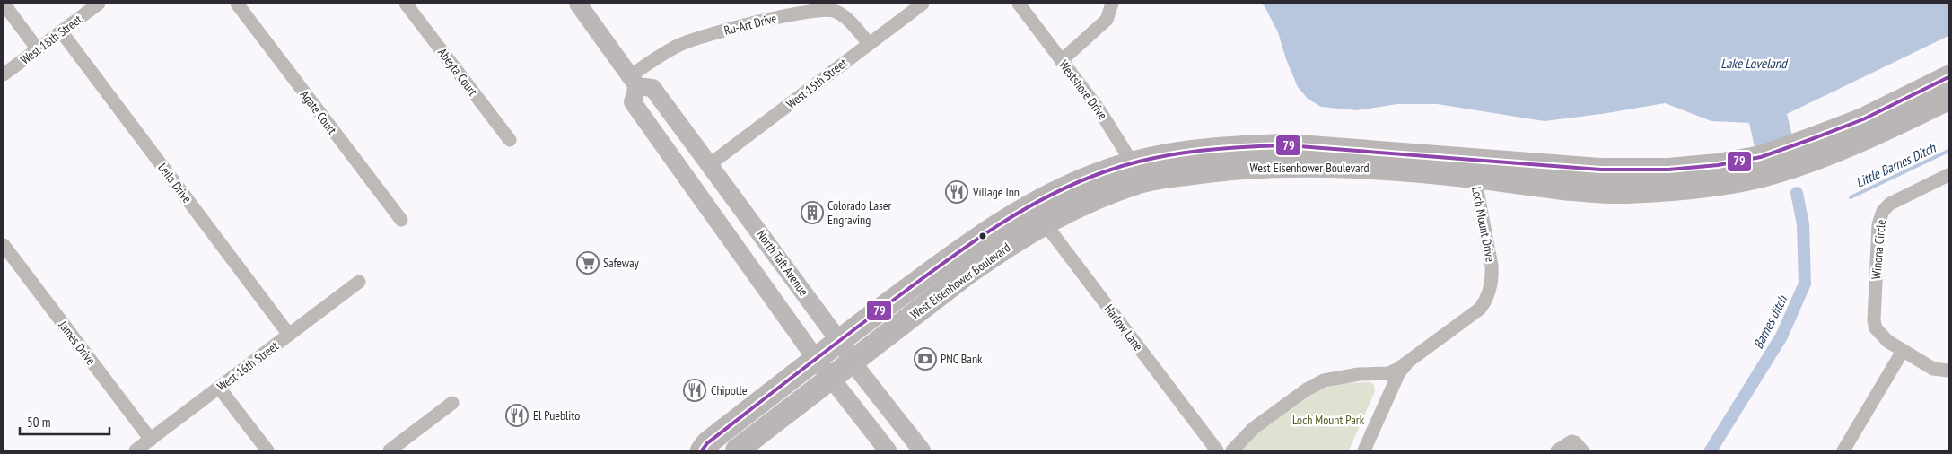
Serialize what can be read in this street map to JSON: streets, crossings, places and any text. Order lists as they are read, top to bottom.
{
  "streets": {
    "highway": ["West Eisenhower Boulevard"],
    "main road": ["North Taft Avenue"],
    "street": [
      "Ru-Art Drive",
      "West 18th Street",
      "Abeyta Court",
      "West 15th Street",
      "Westshore Drive",
      "Agate Court",
      "Leila Drive",
      "Loch Mount Drive",
      "Winona Circle",
      "Harlow Lane",
      "James Drive",
      "West 16th Street"
    ]
  },
  "crossings": [
    ["Ru-Art Drive", "West 15th Street"],
    ["Ru-Art Drive", "North Taft Avenue"],
    ["West 18th Street", "Leila Drive"],
    ["West 15th Street", "North Taft Avenue"],
    ["Westshore Drive", "West Eisenhower Boulevard"],
    ["West Eisenhower Boulevard", "Loch Mount Drive"],
    ["West Eisenhower Boulevard", "North Taft Avenue"],
    ["West Eisenhower Boulevard", "Harlow Lane"],
    ["Leila Drive", "West 16th Street"],
    ["James Drive", "West 16th Street"]
  ],
  "water": ["Lake Loveland", "Little Barnes Ditch", "Barnes ditch"],
  "parks": ["Loch Mount Park"],
  "places": {
    "restaurant": ["Village Inn", "Chipotle", "El Pueblito"],
    "building": ["Colorado Laser Engraving"],
    "supermarket": ["Safeway"],
    "bank": ["PNC Bank"]
  },
  "lines": ["transit line 79"],
  "scale_bar": "50 m"
}
